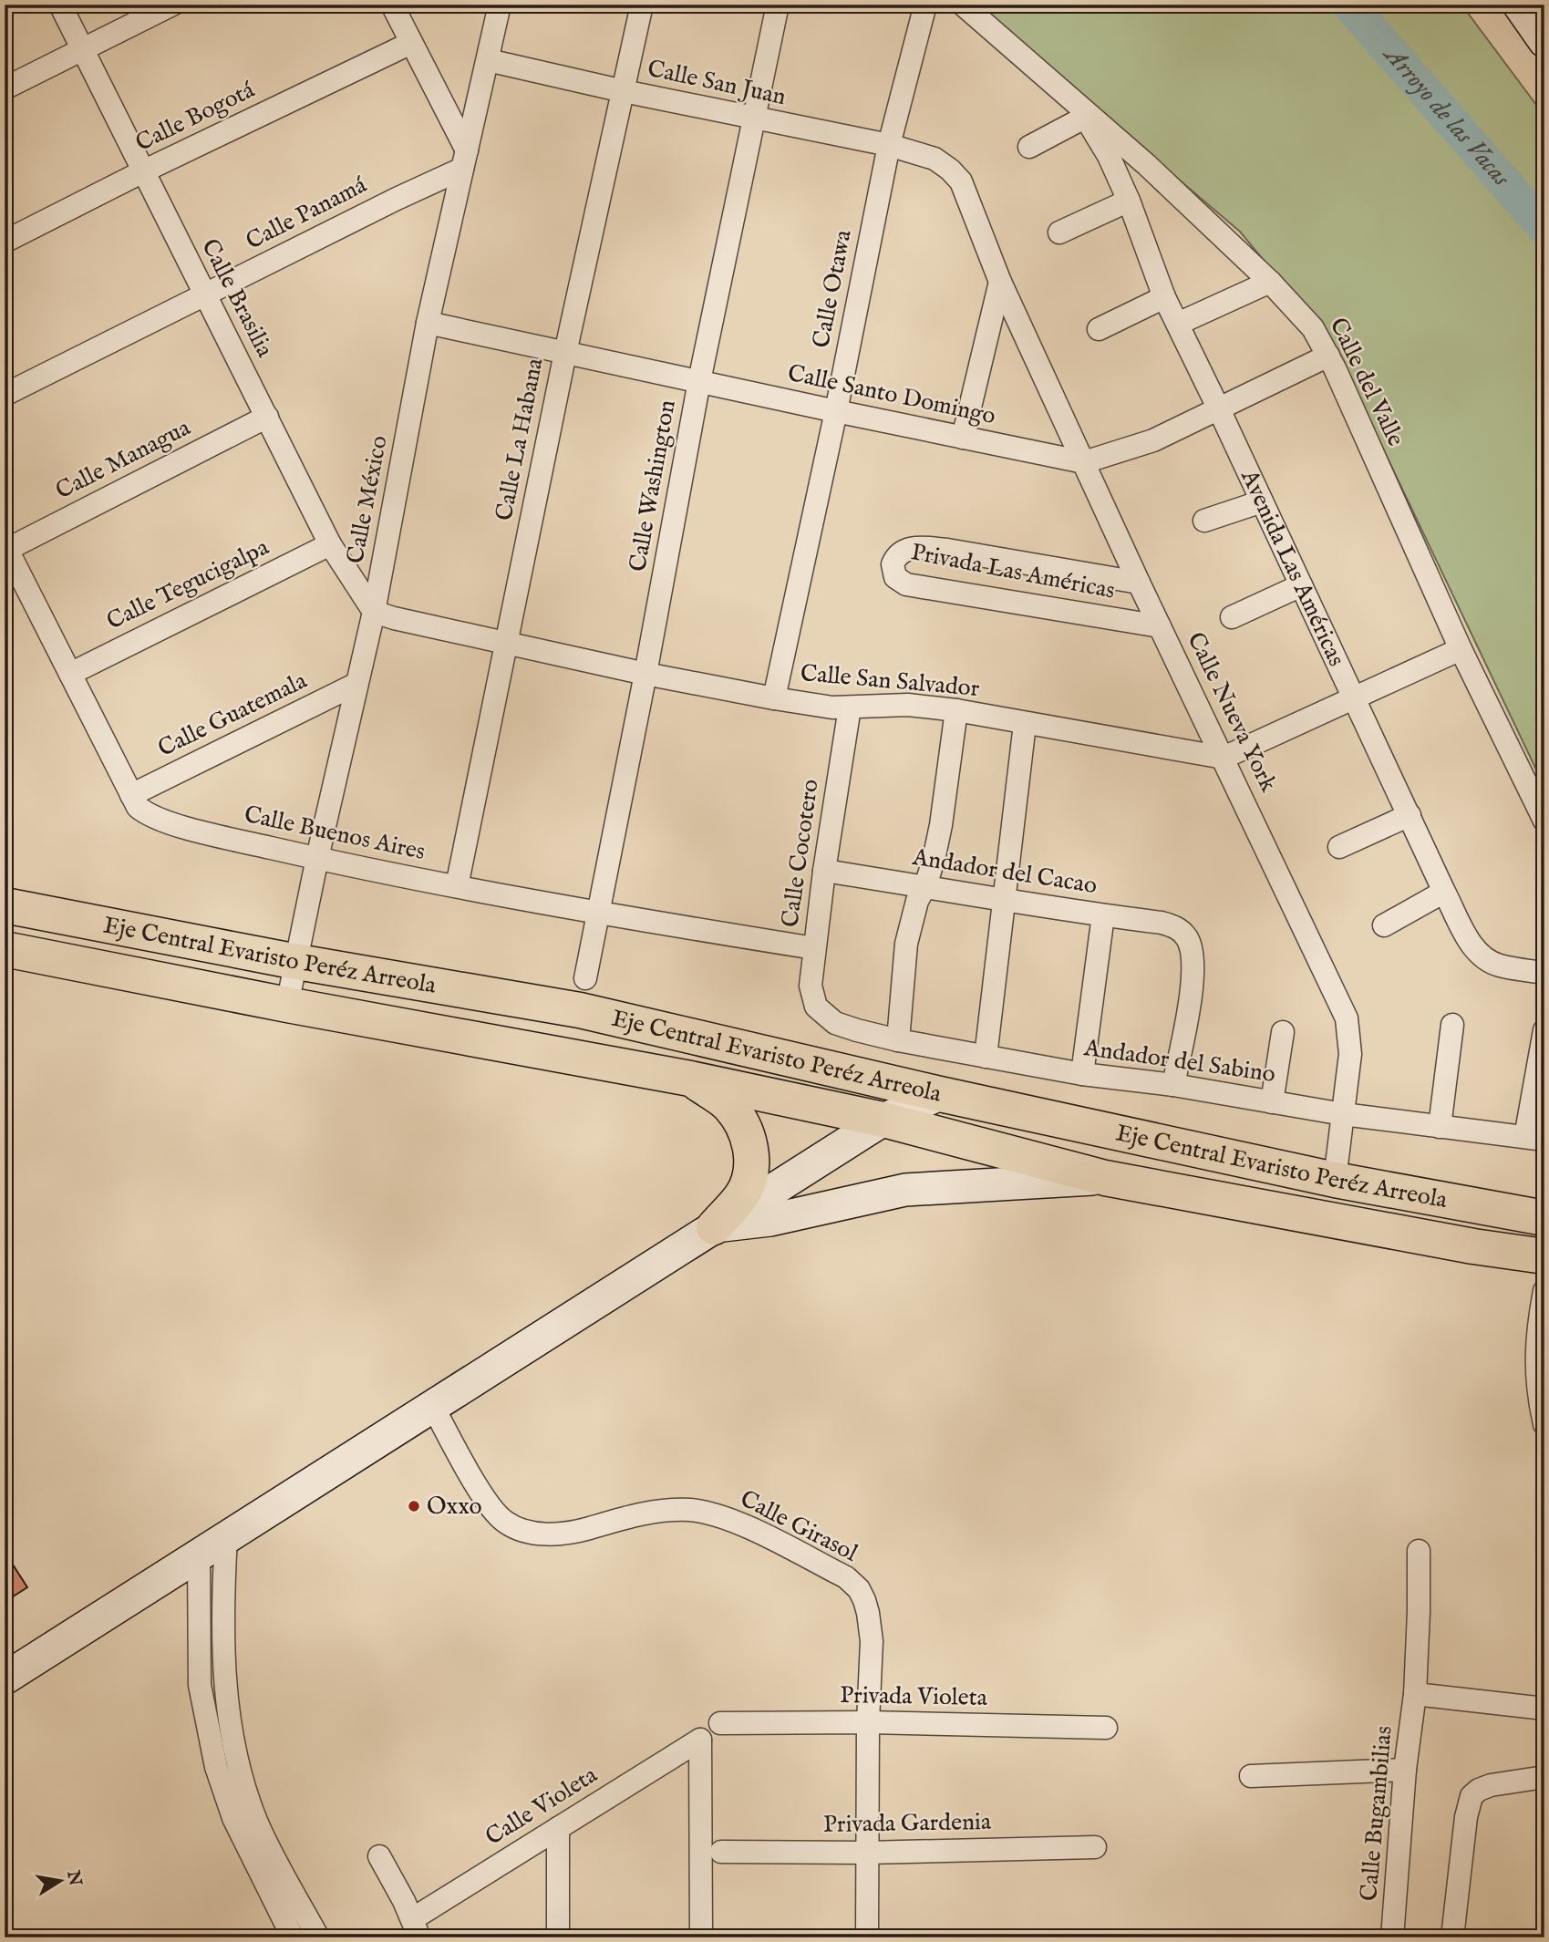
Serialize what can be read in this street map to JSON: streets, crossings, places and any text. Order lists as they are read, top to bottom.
{
  "streets": {
    "main road": ["Eje Central Evaristo Peréz Arreola"],
    "street": [
      "Calle San Juan",
      "Calle Bogotá",
      "Calle Panamá",
      "Calle Otawa",
      "Calle Brasilia",
      "Calle del Valle",
      "Calle Santo Domingo",
      "Calle La Habana",
      "Calle Managua",
      "Calle Washington",
      "Calle México",
      "Avenida Las Américas",
      "Privada Las Américas",
      "Calle Tegucigalpa",
      "Calle San Salvador",
      "Calle Nueva York",
      "Calle Guatemala",
      "Calle Buenos Aires",
      "Calle Cocotero",
      "Andador del Cacao",
      "Andador del Sabino",
      "Calle Girasol",
      "Privada Violeta",
      "Calle Violeta",
      "Calle Bugambilias",
      "Privada Gardenia"
    ]
  },
  "crossings": [
    ["Calle San Juan", "Calle Otawa"],
    ["Calle San Juan", "Calle La Habana"],
    ["Calle San Juan", "Calle Washington"],
    ["Calle San Juan", "Calle México"],
    ["Calle San Juan", "Calle Nueva York"],
    ["Calle Bogotá", "Calle Brasilia"],
    ["Calle Panamá", "Calle Brasilia"],
    ["Calle Panamá", "Calle México"],
    ["Calle Otawa", "Calle Santo Domingo"],
    ["Calle Otawa", "Calle San Salvador"],
    ["Calle Brasilia", "Calle Managua"],
    ["Calle Brasilia", "Calle México"],
    ["Calle Brasilia", "Calle Tegucigalpa"],
    ["Calle Brasilia", "Calle San Salvador"],
    ["Calle del Valle", "Calle Santo Domingo"],
    ["Calle del Valle", "Avenida Las Américas"],
    ["Calle Santo Domingo", "Calle La Habana"],
    ["Calle Santo Domingo", "Calle Washington"],
    ["Calle Santo Domingo", "Calle México"],
    ["Calle Santo Domingo", "Avenida Las Américas"],
    ["Calle Santo Domingo", "Calle Nueva York"],
    ["Calle La Habana", "Calle San Salvador"],
    ["Calle La Habana", "Calle Buenos Aires"],
    ["Calle Managua", "Calle Buenos Aires"],
    ["Calle Washington", "Calle San Salvador"],
    ["Calle Washington", "Calle Buenos Aires"],
    ["Calle México", "Calle San Salvador"],
    ["Calle México", "Calle Guatemala"],
    ["Calle México", "Calle Buenos Aires"],
    ["Calle México", "Eje Central Evaristo Peréz Arreola"],
    ["Privada Las Américas", "Calle Nueva York"],
    ["Calle Tegucigalpa", "Calle Buenos Aires"],
    ["Calle San Salvador", "Calle Nueva York"],
    ["Calle San Salvador", "Calle Cocotero"],
    ["Calle Nueva York", "Eje Central Evaristo Peréz Arreola"],
    ["Calle Nueva York", "Andador del Sabino"],
    ["Calle Guatemala", "Calle Buenos Aires"],
    ["Calle Buenos Aires", "Calle Cocotero"],
    ["Calle Cocotero", "Andador del Cacao"],
    ["Calle Cocotero", "Andador del Sabino"],
    ["Andador del Cacao", "Andador del Sabino"],
    ["Calle Girasol", "Privada Violeta"],
    ["Calle Girasol", "Privada Gardenia"]
  ],
  "water": ["Arroyo de las Vacas"],
  "places": ["Oxxo"],
  "north": "right"
}
